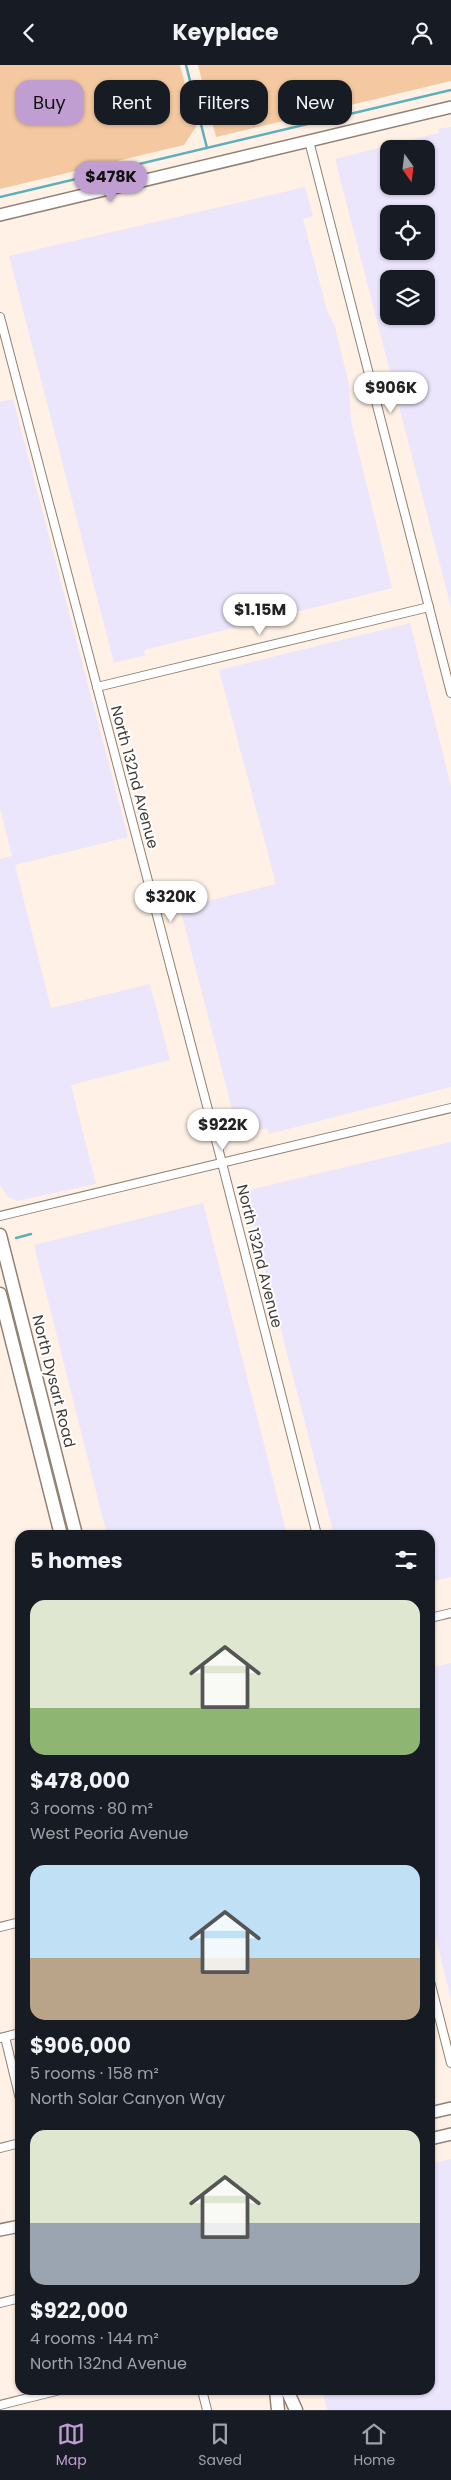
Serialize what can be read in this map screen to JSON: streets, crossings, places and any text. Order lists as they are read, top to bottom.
{
  "streets": {
    "main road": ["North Dysart Road"],
    "street": ["North 132nd Avenue"]
  },
  "north": "bottom",
  "page": {
    "header": "Keyplace",
    "chip": [
      "Buy",
      "Rent",
      "Filters",
      "New"
    ],
    "price": [
      "$478K",
      "$906K",
      "$1.15M",
      "$320K",
      "$922K"
    ],
    "heading": "5 homes",
    "list": [
      {
        "name": "$478,000",
        "note": "3 rooms · 80 m² · West Peoria Avenue"
      },
      {
        "name": "$906,000",
        "note": "5 rooms · 158 m² · North Solar Canyon Way"
      },
      {
        "name": "$922,000",
        "note": "4 rooms · 144 m² · North 132nd Avenue"
      }
    ],
    "tabs": ["Map", "Saved", "Home"]
  }
}
